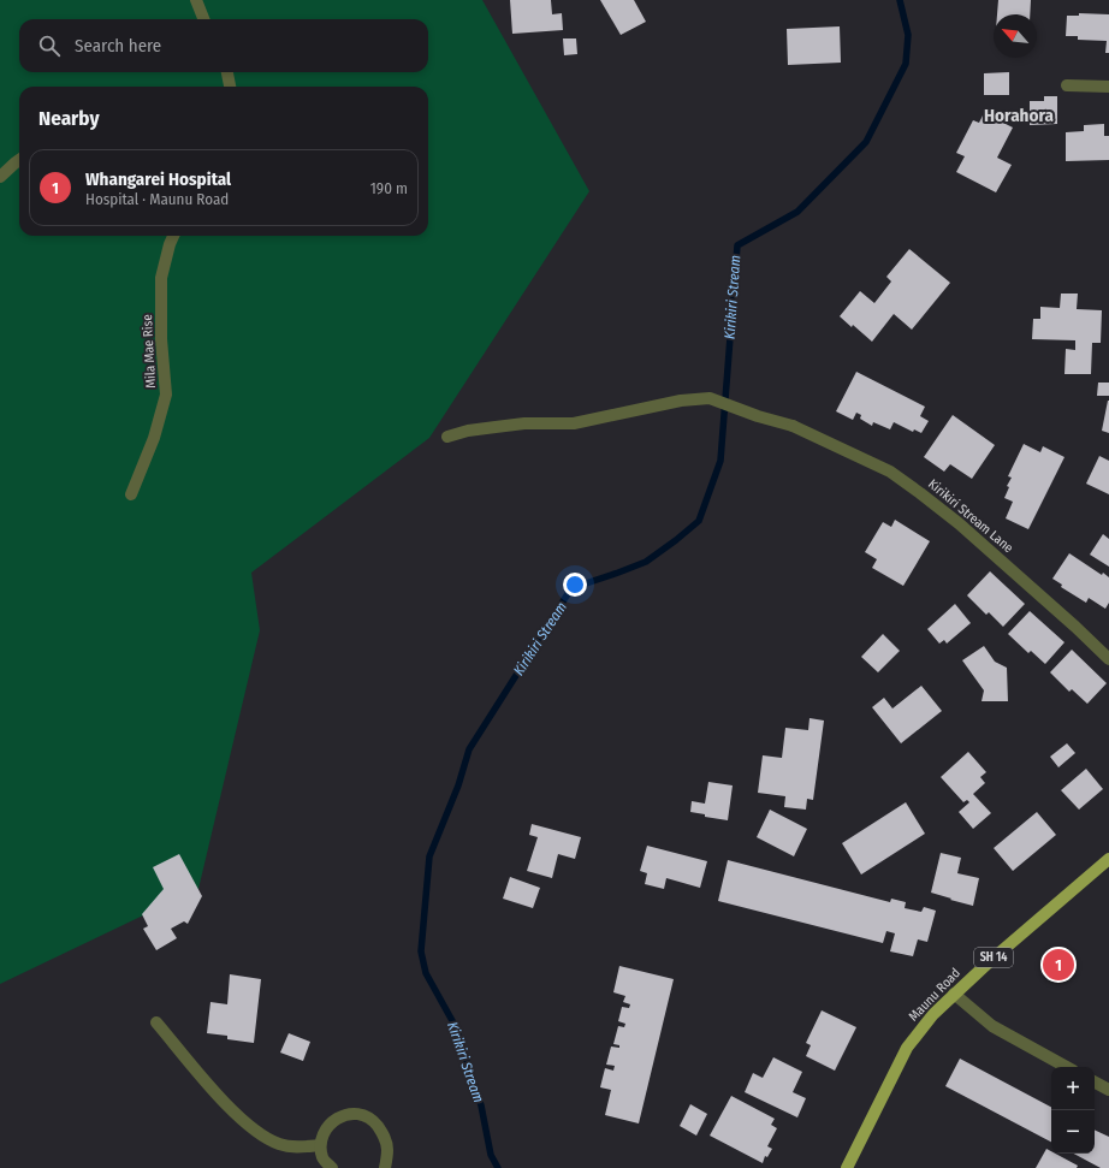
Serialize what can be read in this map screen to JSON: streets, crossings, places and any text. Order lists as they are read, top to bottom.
{
  "streets": {
    "main road": ["SH 14", "Maunu Road"],
    "street": ["Mila Mae Rise", "Kirikiri Stream Lane"]
  },
  "districts": ["Horahora"],
  "water": ["Kirikiri Stream"],
  "north": "top left",
  "page": {
    "search": "Search here",
    "heading": "Nearby",
    "list": [
      {
        "mark": "1",
        "name": "Whangarei Hospital",
        "note": "Hospital · Maunu Road",
        "value": "190 m"
      }
    ],
    "pins": "1",
    "map_buttons": ["+", "−"]
  }
}
